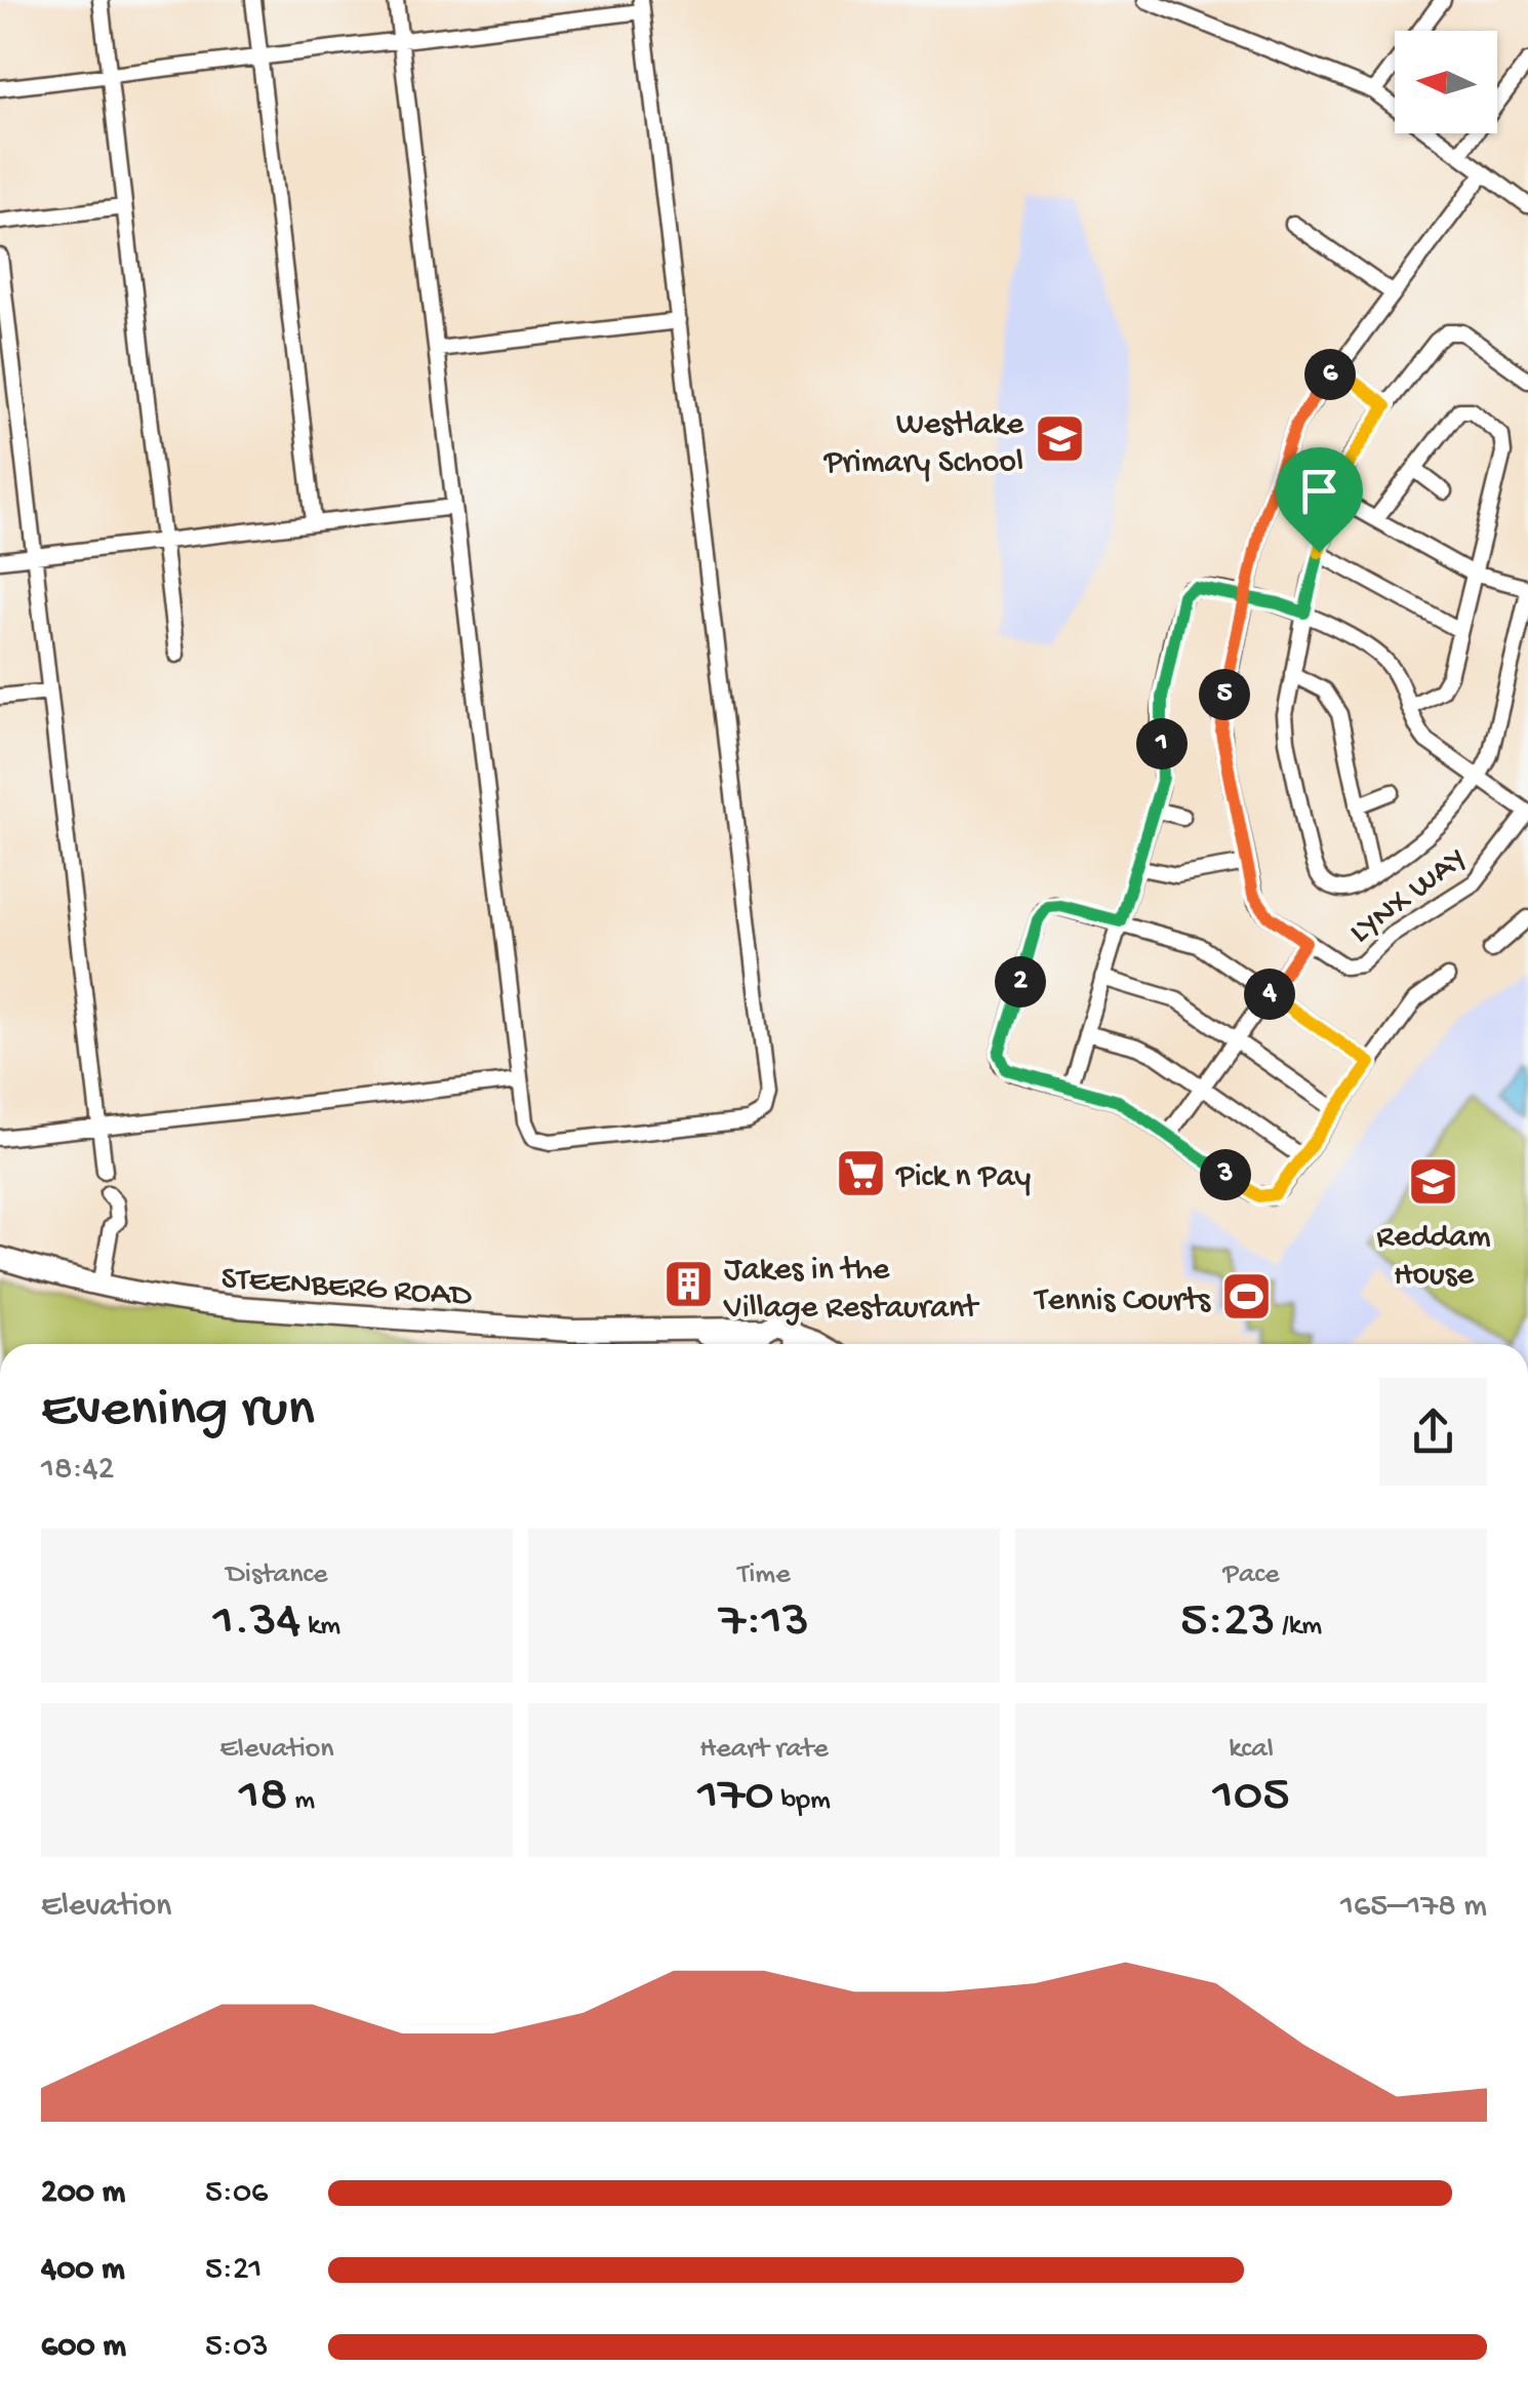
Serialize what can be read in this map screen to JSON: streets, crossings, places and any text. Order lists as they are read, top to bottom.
{
  "streets": {
    "main road": ["STEENBERG ROAD"],
    "street": ["LYNX WAY"]
  },
  "places": {
    "school or university": ["Westlake Primary School", "Reddam House"],
    "supermarket": ["Pick n Pay"],
    "building": ["Jakes in the Village Restaurant"],
    "sports": ["Tennis Courts"]
  },
  "north": "left",
  "page": {
    "pins": [
      "6",
      "5",
      "1",
      "2",
      "4",
      "3"
    ],
    "heading": ["Evening run", "18:42"],
    "stats": [
      ["Distance", "1.34 km"],
      ["Time", "7:13"],
      ["Pace", "5:23 /km"],
      ["Elevation", "18 m"],
      ["Heart rate", "170 bpm"],
      ["kcal", "105"]
    ],
    "chart": ["Elevation", "165–178 m"],
    "list": [
      {
        "name": "200 m",
        "note": "5:06"
      },
      {
        "name": "400 m",
        "note": "5:21"
      },
      {
        "name": "600 m",
        "note": "5:03"
      }
    ]
  }
}
